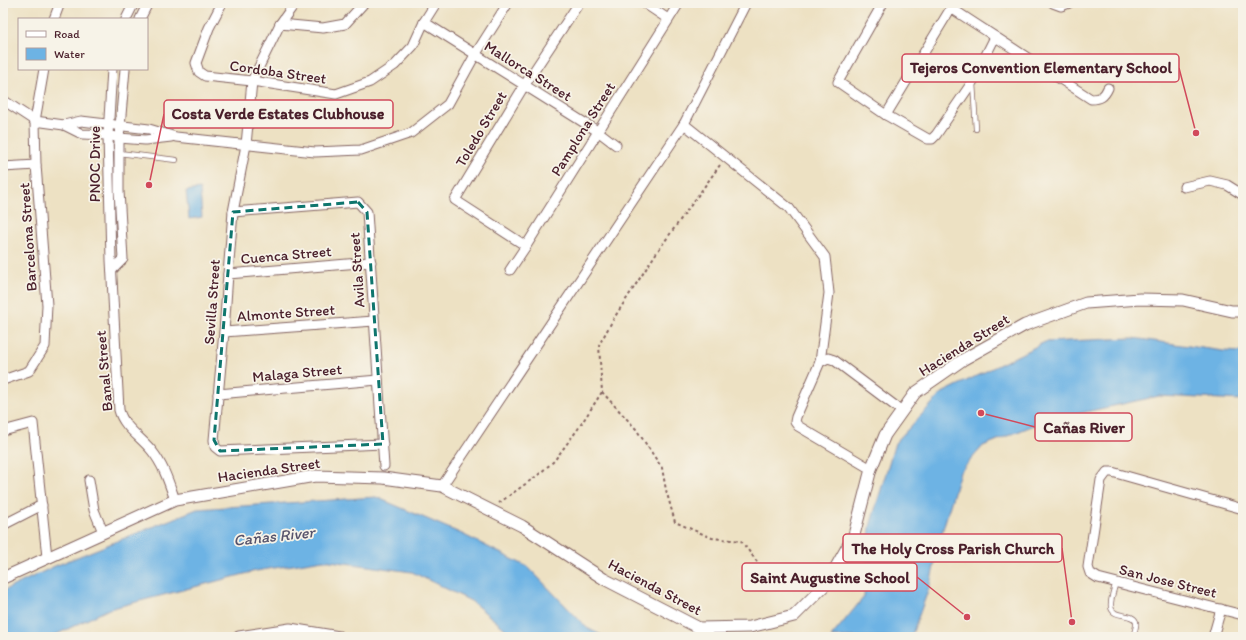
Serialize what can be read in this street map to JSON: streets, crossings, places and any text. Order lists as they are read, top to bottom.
{
  "streets": {
    "street": [
      "Mallorca Street",
      "Cordoba Street",
      "Toledo Street",
      "Pamplona Street",
      "PNOC Drive",
      "Barcelona Street",
      "Cuenca Street",
      "Avila Street",
      "Sevilla Street",
      "Almonte Street",
      "Hacienda Street",
      "Banal Street",
      "Malaga Street",
      "San Jose Street"
    ]
  },
  "crossings": [
    ["Mallorca Street", "Cordoba Street"],
    ["Mallorca Street", "Toledo Street"],
    ["Mallorca Street", "Pamplona Street"],
    ["Cordoba Street", "Sevilla Street"],
    ["Toledo Street", "Pamplona Street"],
    ["PNOC Drive", "Banal Street"],
    ["Cuenca Street", "Avila Street"],
    ["Cuenca Street", "Sevilla Street"],
    ["Avila Street", "Sevilla Street"],
    ["Avila Street", "Almonte Street"],
    ["Avila Street", "Malaga Street"],
    ["Sevilla Street", "Almonte Street"],
    ["Sevilla Street", "Malaga Street"],
    ["Hacienda Street", "Banal Street"]
  ],
  "water": ["Cañas River"],
  "places": [
    "Tejeros Convention Elementary School",
    "Costa Verde Estates Clubhouse",
    "Cañas River",
    "Saint Augustine School",
    "The Holy Cross Parish Church"
  ],
  "legend": ["Road", "Water"]
}
